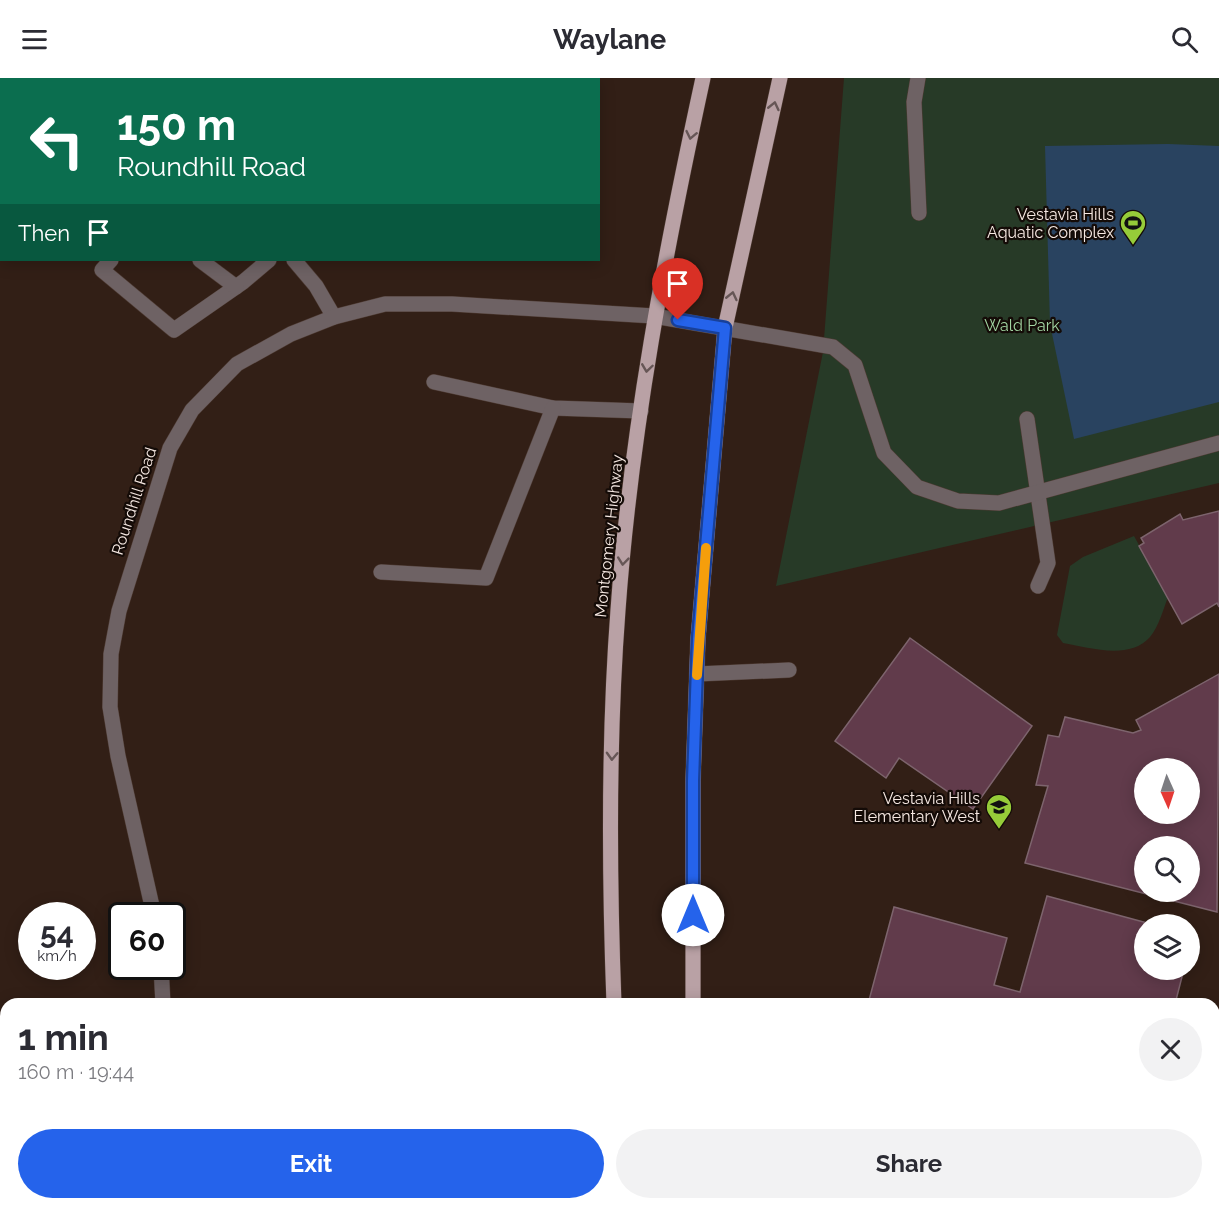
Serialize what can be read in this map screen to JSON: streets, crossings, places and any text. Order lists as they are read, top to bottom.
{
  "streets": {
    "main road": ["Montgomery Highway"],
    "street": ["Roundhill Road"]
  },
  "crossings": [
    ["Roundhill Road", "Montgomery Highway"]
  ],
  "parks": ["Wald Park"],
  "places": {
    "sports": ["Vestavia Hills Aquatic Complex"],
    "school or university": ["Vestavia Hills Elementary West"]
  },
  "north": "bottom",
  "page": {
    "header": "Waylane",
    "turn": ["150 m", "Roundhill Road"],
    "then": "Then",
    "speed": "54 km/h",
    "limit": "60",
    "heading": ["1 min", "160 m · 19:44"],
    "buttons": ["Exit", "Share"]
  }
}
